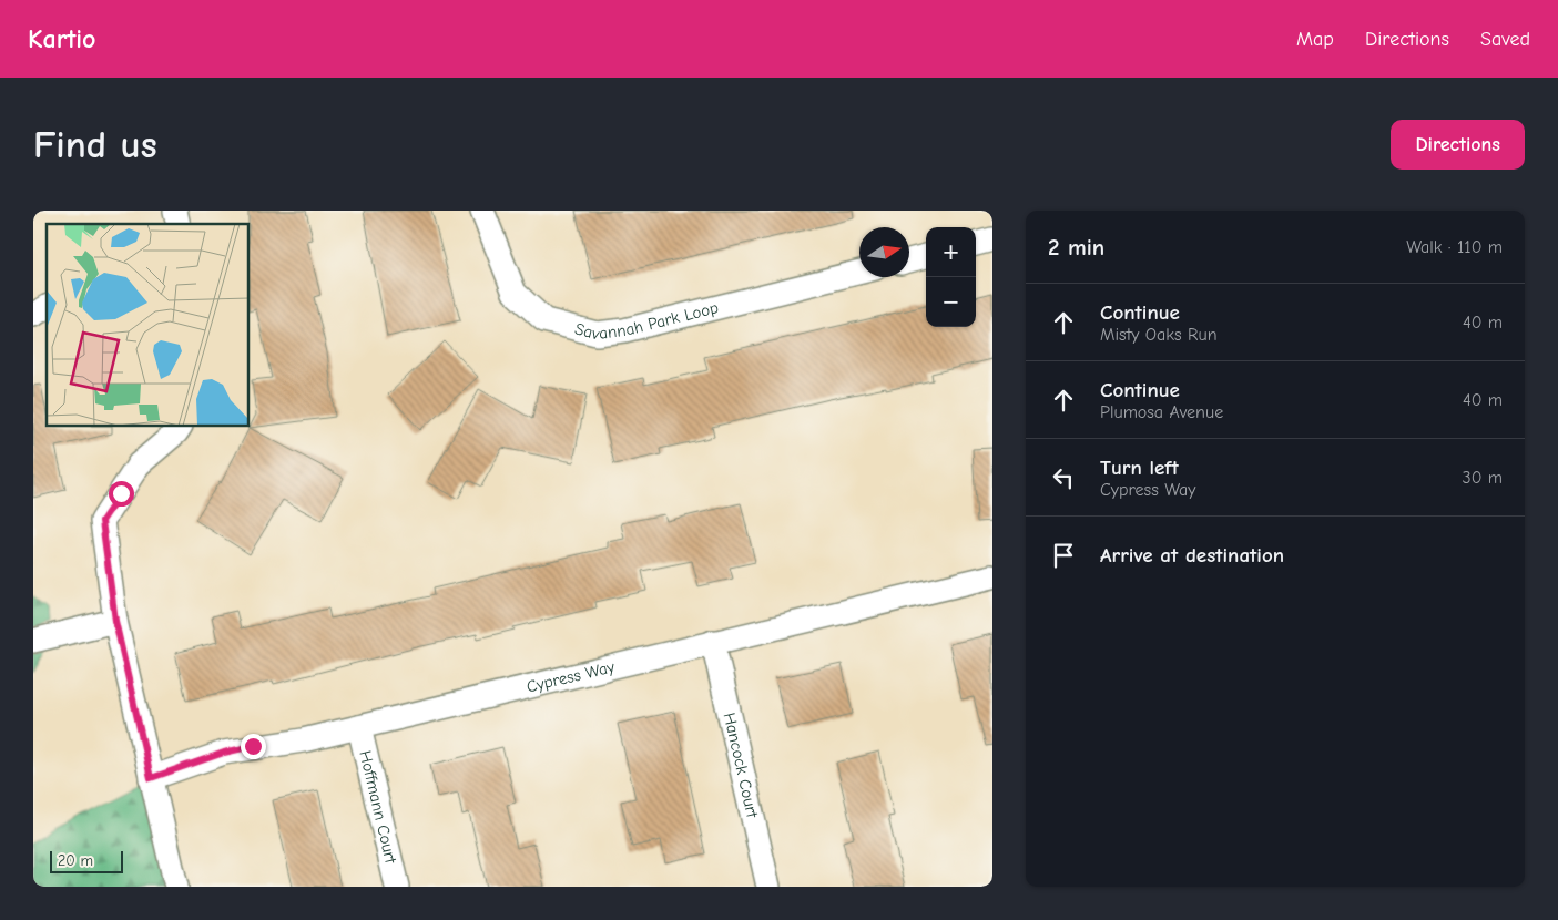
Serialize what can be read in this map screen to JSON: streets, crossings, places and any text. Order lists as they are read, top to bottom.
{
  "streets": {
    "street": [
      "Savannah Park Loop",
      "Cypress Way",
      "Hancock Court",
      "Hoffmann Court"
    ]
  },
  "crossings": [
    ["Cypress Way", "Hancock Court"],
    ["Cypress Way", "Hoffmann Court"]
  ],
  "scale_bar": "20 m",
  "north": "right",
  "page": {
    "header": "Kartio",
    "nav": ["Map", "Directions", "Saved"],
    "buttons": "Directions",
    "title": "Find us",
    "heading": ["2 min", "Walk · 110 m"],
    "map_buttons": ["+", "−"],
    "list": [
      ["Continue", "Misty Oaks Run", "40 m"],
      ["Continue", "Plumosa Avenue", "40 m"],
      ["Turn left", "Cypress Way", "30 m"],
      "Arrive at destination"
    ],
    "scale": "20 m"
  }
}
